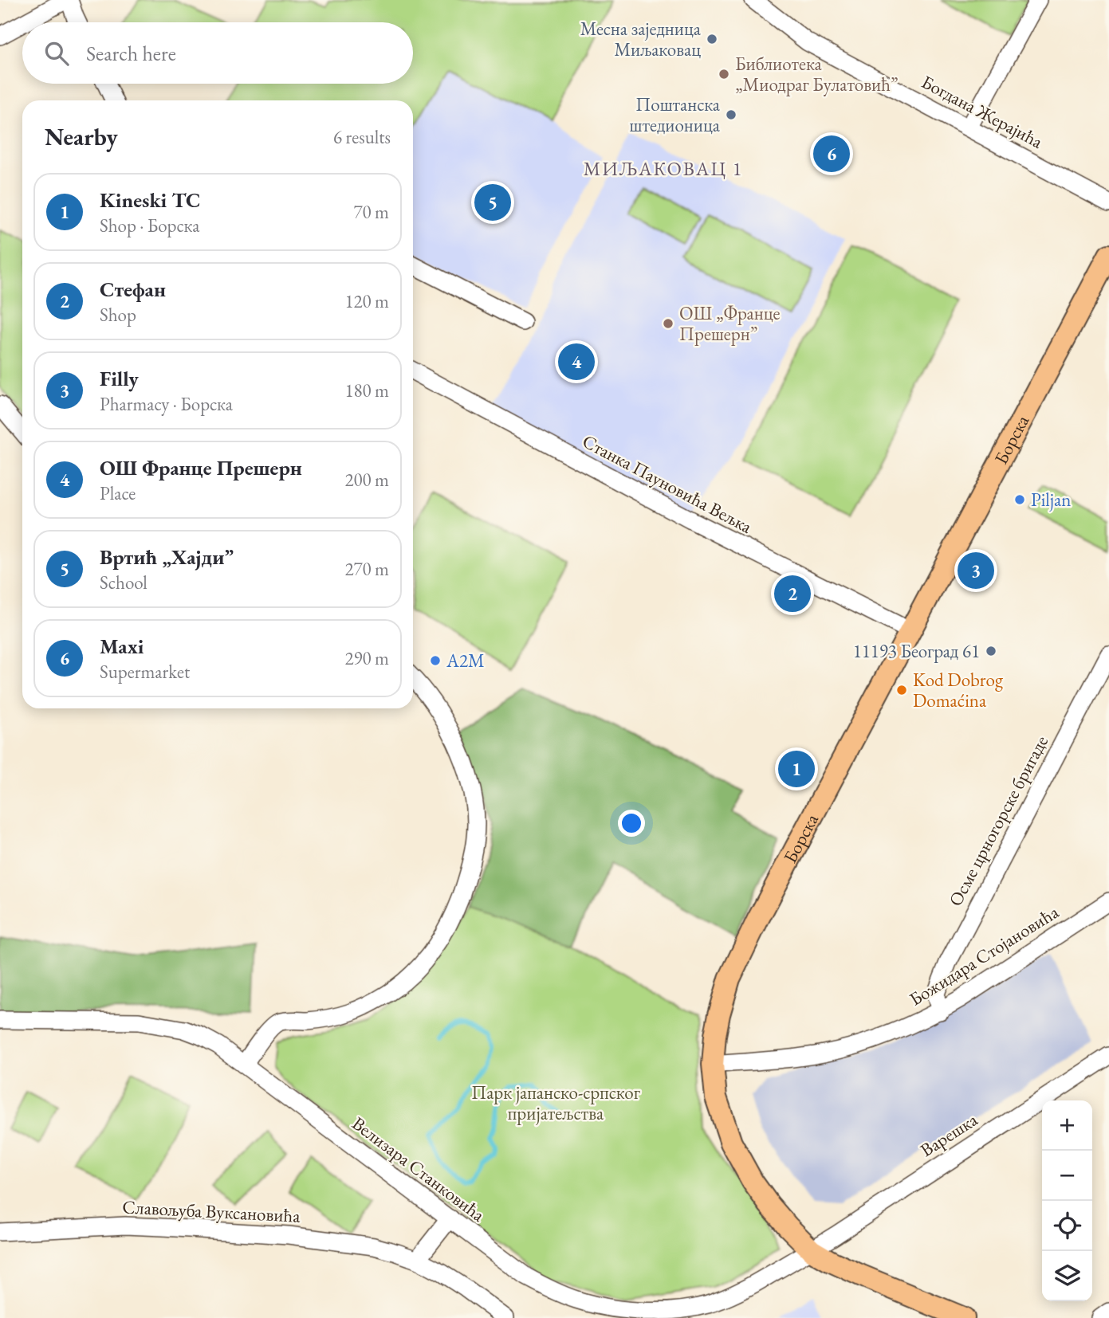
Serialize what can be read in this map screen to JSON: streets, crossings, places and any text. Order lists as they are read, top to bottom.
{
  "streets": {
    "main road": ["Борска"],
    "street": [
      "Богдана Жерајића",
      "Станка Пауновића Вељка",
      "Осме црногорске бригаде",
      "Божидара Стојановића",
      "Варешка",
      "Велизара Станковића",
      "Славољуба Вуксановића"
    ]
  },
  "crossings": [
    ["Борска", "Станка Пауновића Вељка"],
    ["Борска", "Божидара Стојановића"],
    ["Борска", "Варешка"],
    ["Борска", "Велизара Станковића"],
    ["Осме црногорске бригаде", "Божидара Стојановића"],
    ["Варешка", "Велизара Станковића"]
  ],
  "districts": ["МИЉАКОВАЦ 1"],
  "parks": ["Парк јапанско-српског пријатељства"],
  "places": [
    "Месна заједница Миљаковац",
    "Библиотека „Миодраг Булатовић”",
    "Поштанска штедионица",
    "ОШ „Франце Прешерн”",
    "Piljan",
    "11193 Београд 61",
    "A2M",
    "Kod Dobrog Domaćina"
  ],
  "page": {
    "search": "Search here",
    "heading": ["Nearby", "6 results"],
    "pins": [
      "6",
      "5",
      "4",
      "3",
      "2",
      "1"
    ],
    "list": [
      {
        "mark": "1",
        "name": "Kineski TC",
        "note": "Shop · Борска",
        "value": "70 m"
      },
      {
        "mark": "2",
        "name": "Стефан",
        "note": "Shop",
        "value": "120 m"
      },
      {
        "mark": "3",
        "name": "Filly",
        "note": "Pharmacy · Борска",
        "value": "180 m"
      },
      {
        "mark": "4",
        "name": "ОШ Франце Прешерн",
        "note": "Place",
        "value": "200 m"
      },
      {
        "mark": "5",
        "name": "Вртић „Хајди”",
        "note": "School",
        "value": "270 m"
      },
      {
        "mark": "6",
        "name": "Maxi",
        "note": "Supermarket",
        "value": "290 m"
      }
    ],
    "map_buttons": ["+", "−"]
  }
}
